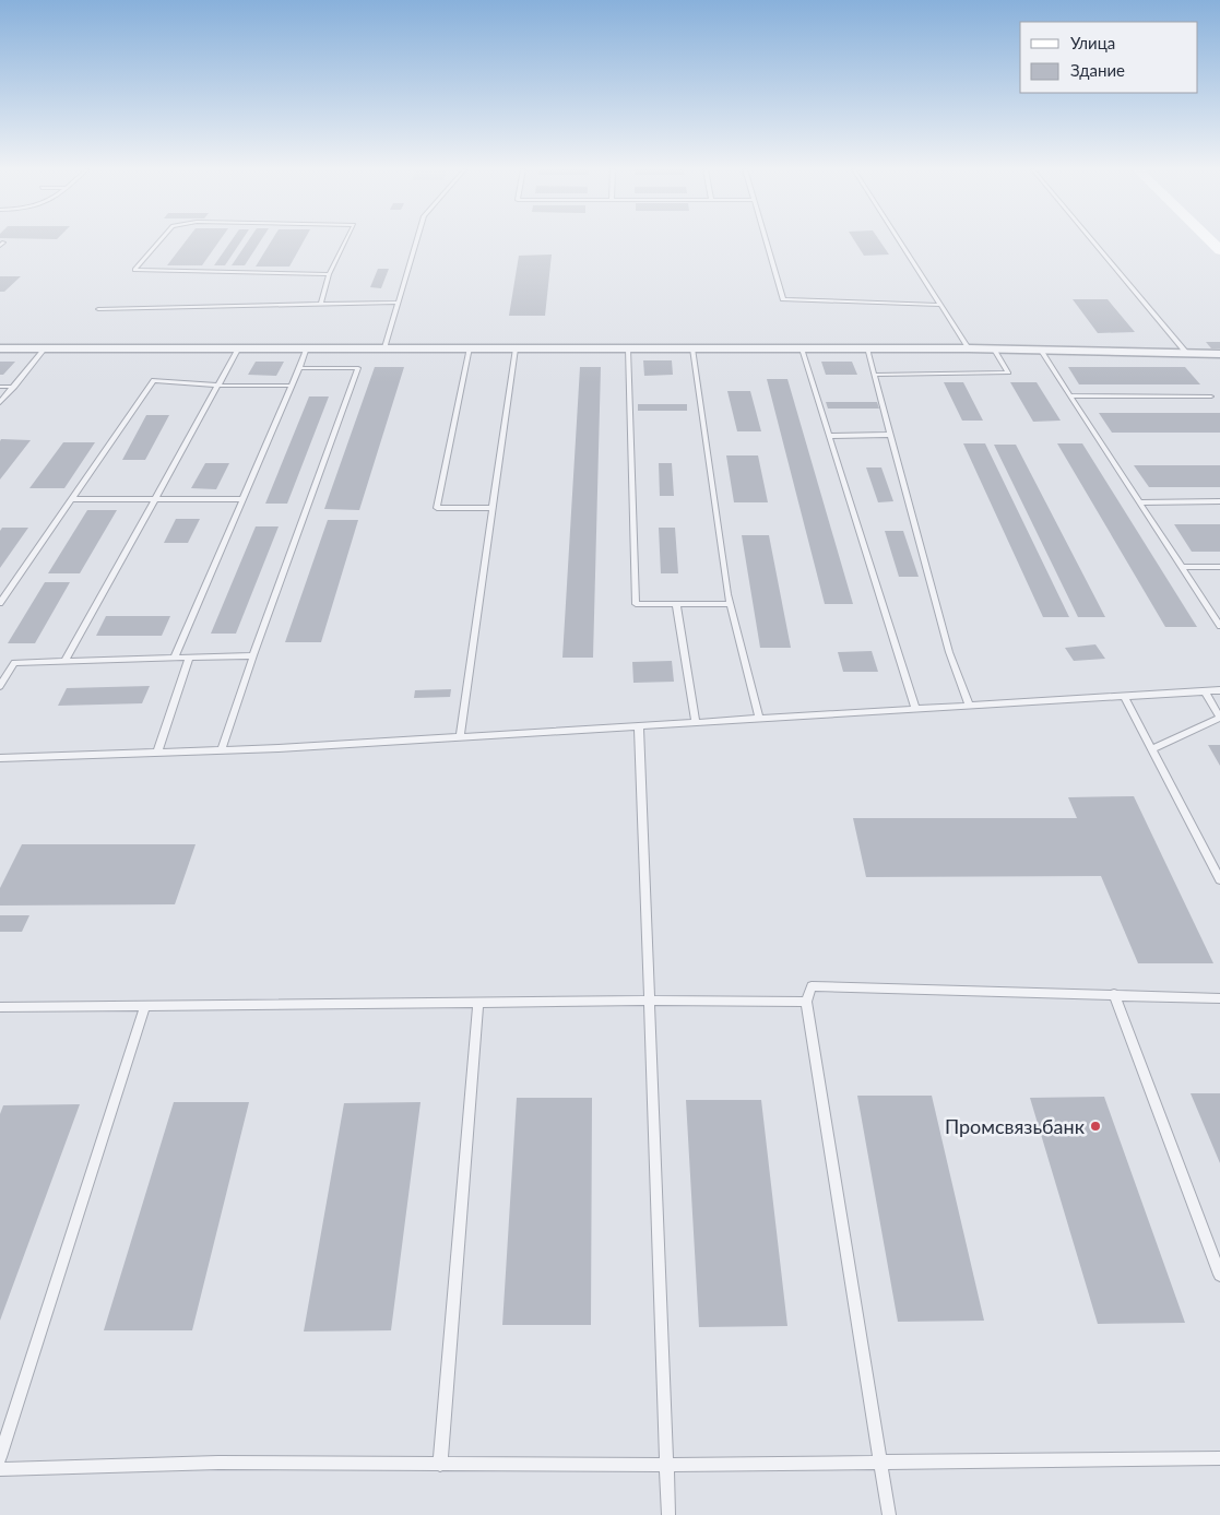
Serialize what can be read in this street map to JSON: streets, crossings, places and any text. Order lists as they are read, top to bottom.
{
  "places": ["Промсвязьбанк"],
  "legend": ["Улица", "Здание"]
}
